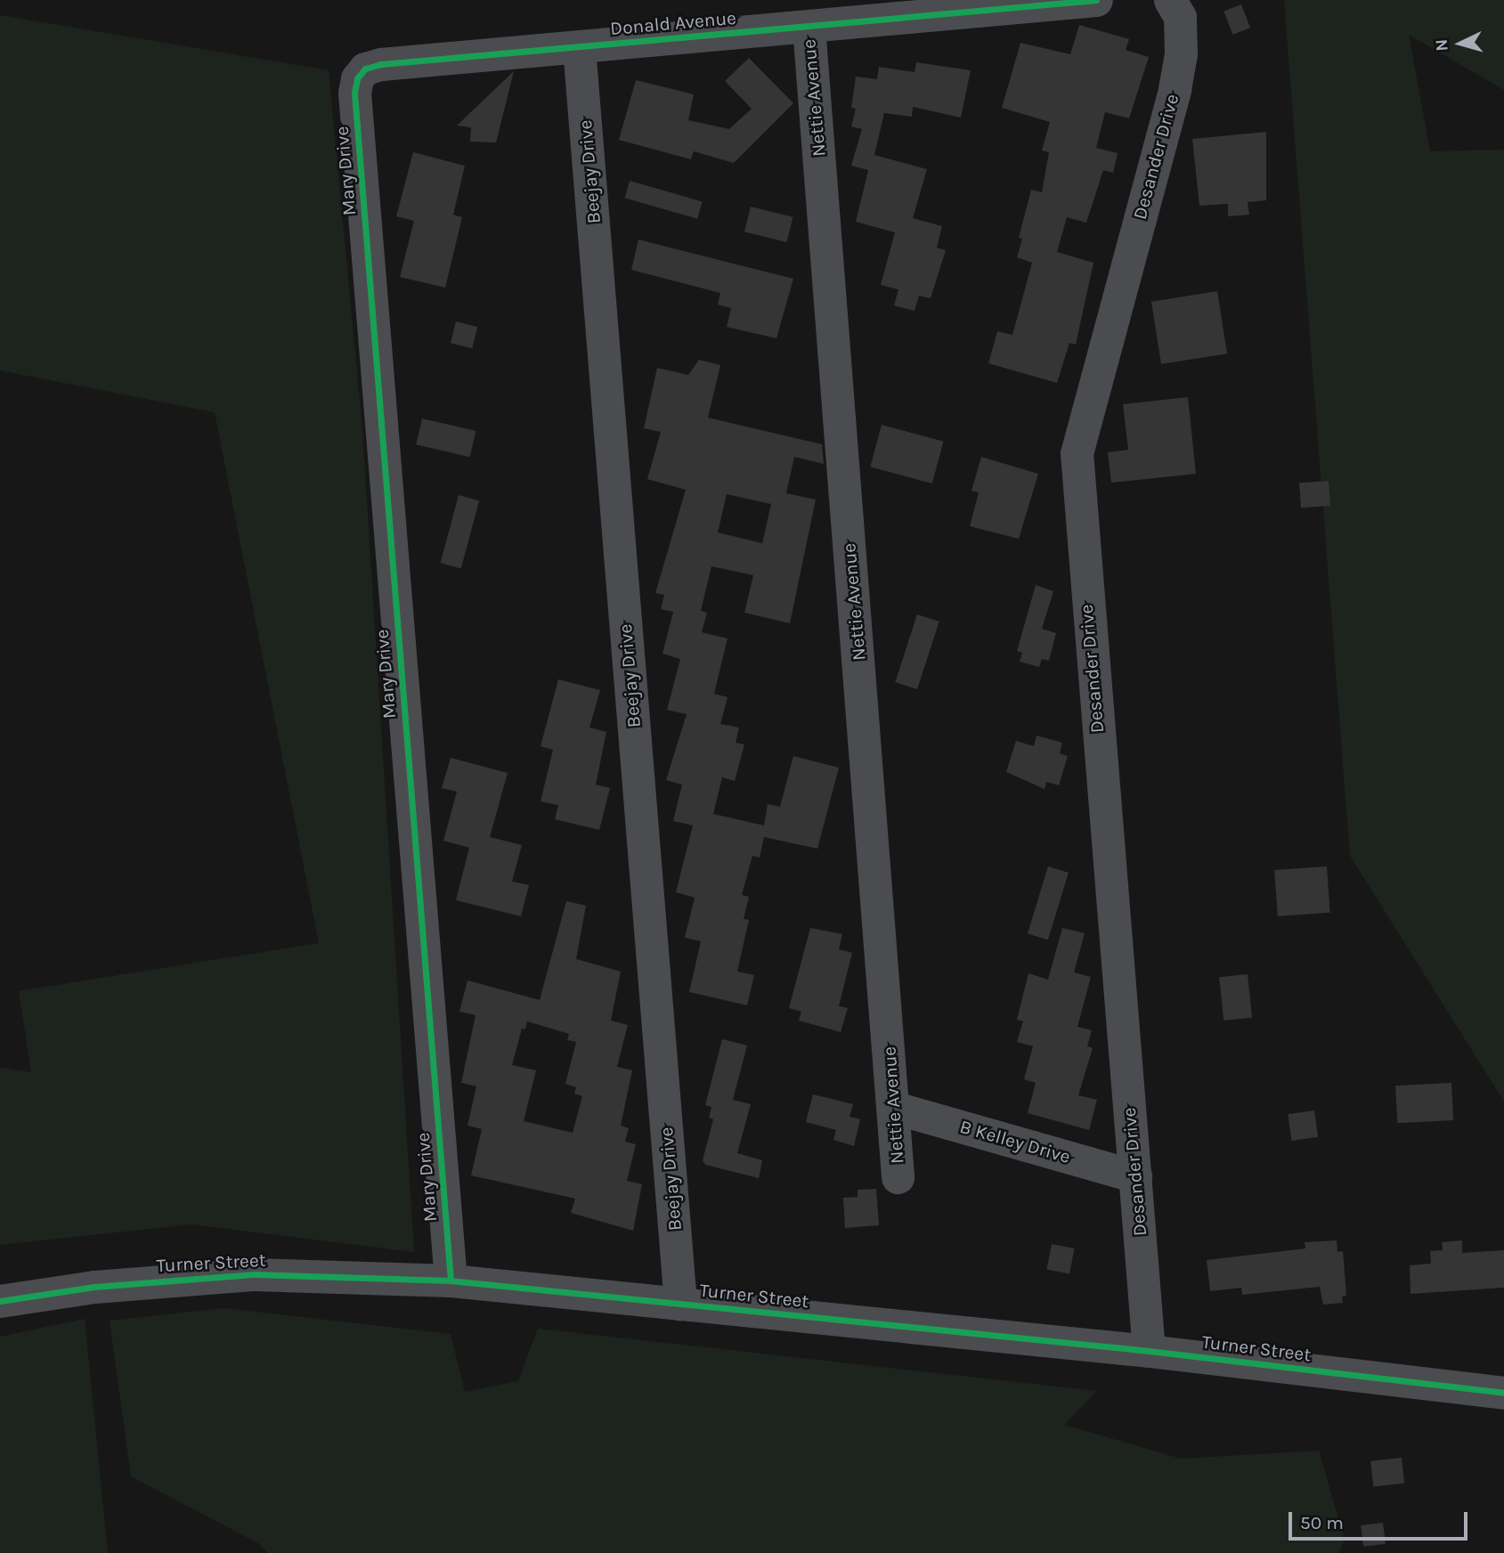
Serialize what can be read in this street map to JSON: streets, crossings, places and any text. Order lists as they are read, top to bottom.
{
  "streets": {
    "street": [
      "Donald Avenue",
      "Nettie Avenue",
      "Desander Drive",
      "Mary Drive",
      "Beejay Drive",
      "B Kelley Drive",
      "Turner Street"
    ]
  },
  "crossings": [
    ["Donald Avenue", "Nettie Avenue"],
    ["Donald Avenue", "Mary Drive"],
    ["Donald Avenue", "Beejay Drive"],
    ["Nettie Avenue", "B Kelley Drive"],
    ["Desander Drive", "B Kelley Drive"],
    ["Desander Drive", "Turner Street"],
    ["Mary Drive", "Turner Street"],
    ["Beejay Drive", "Turner Street"]
  ],
  "scale_bar": "50 m",
  "north": "left"
}
